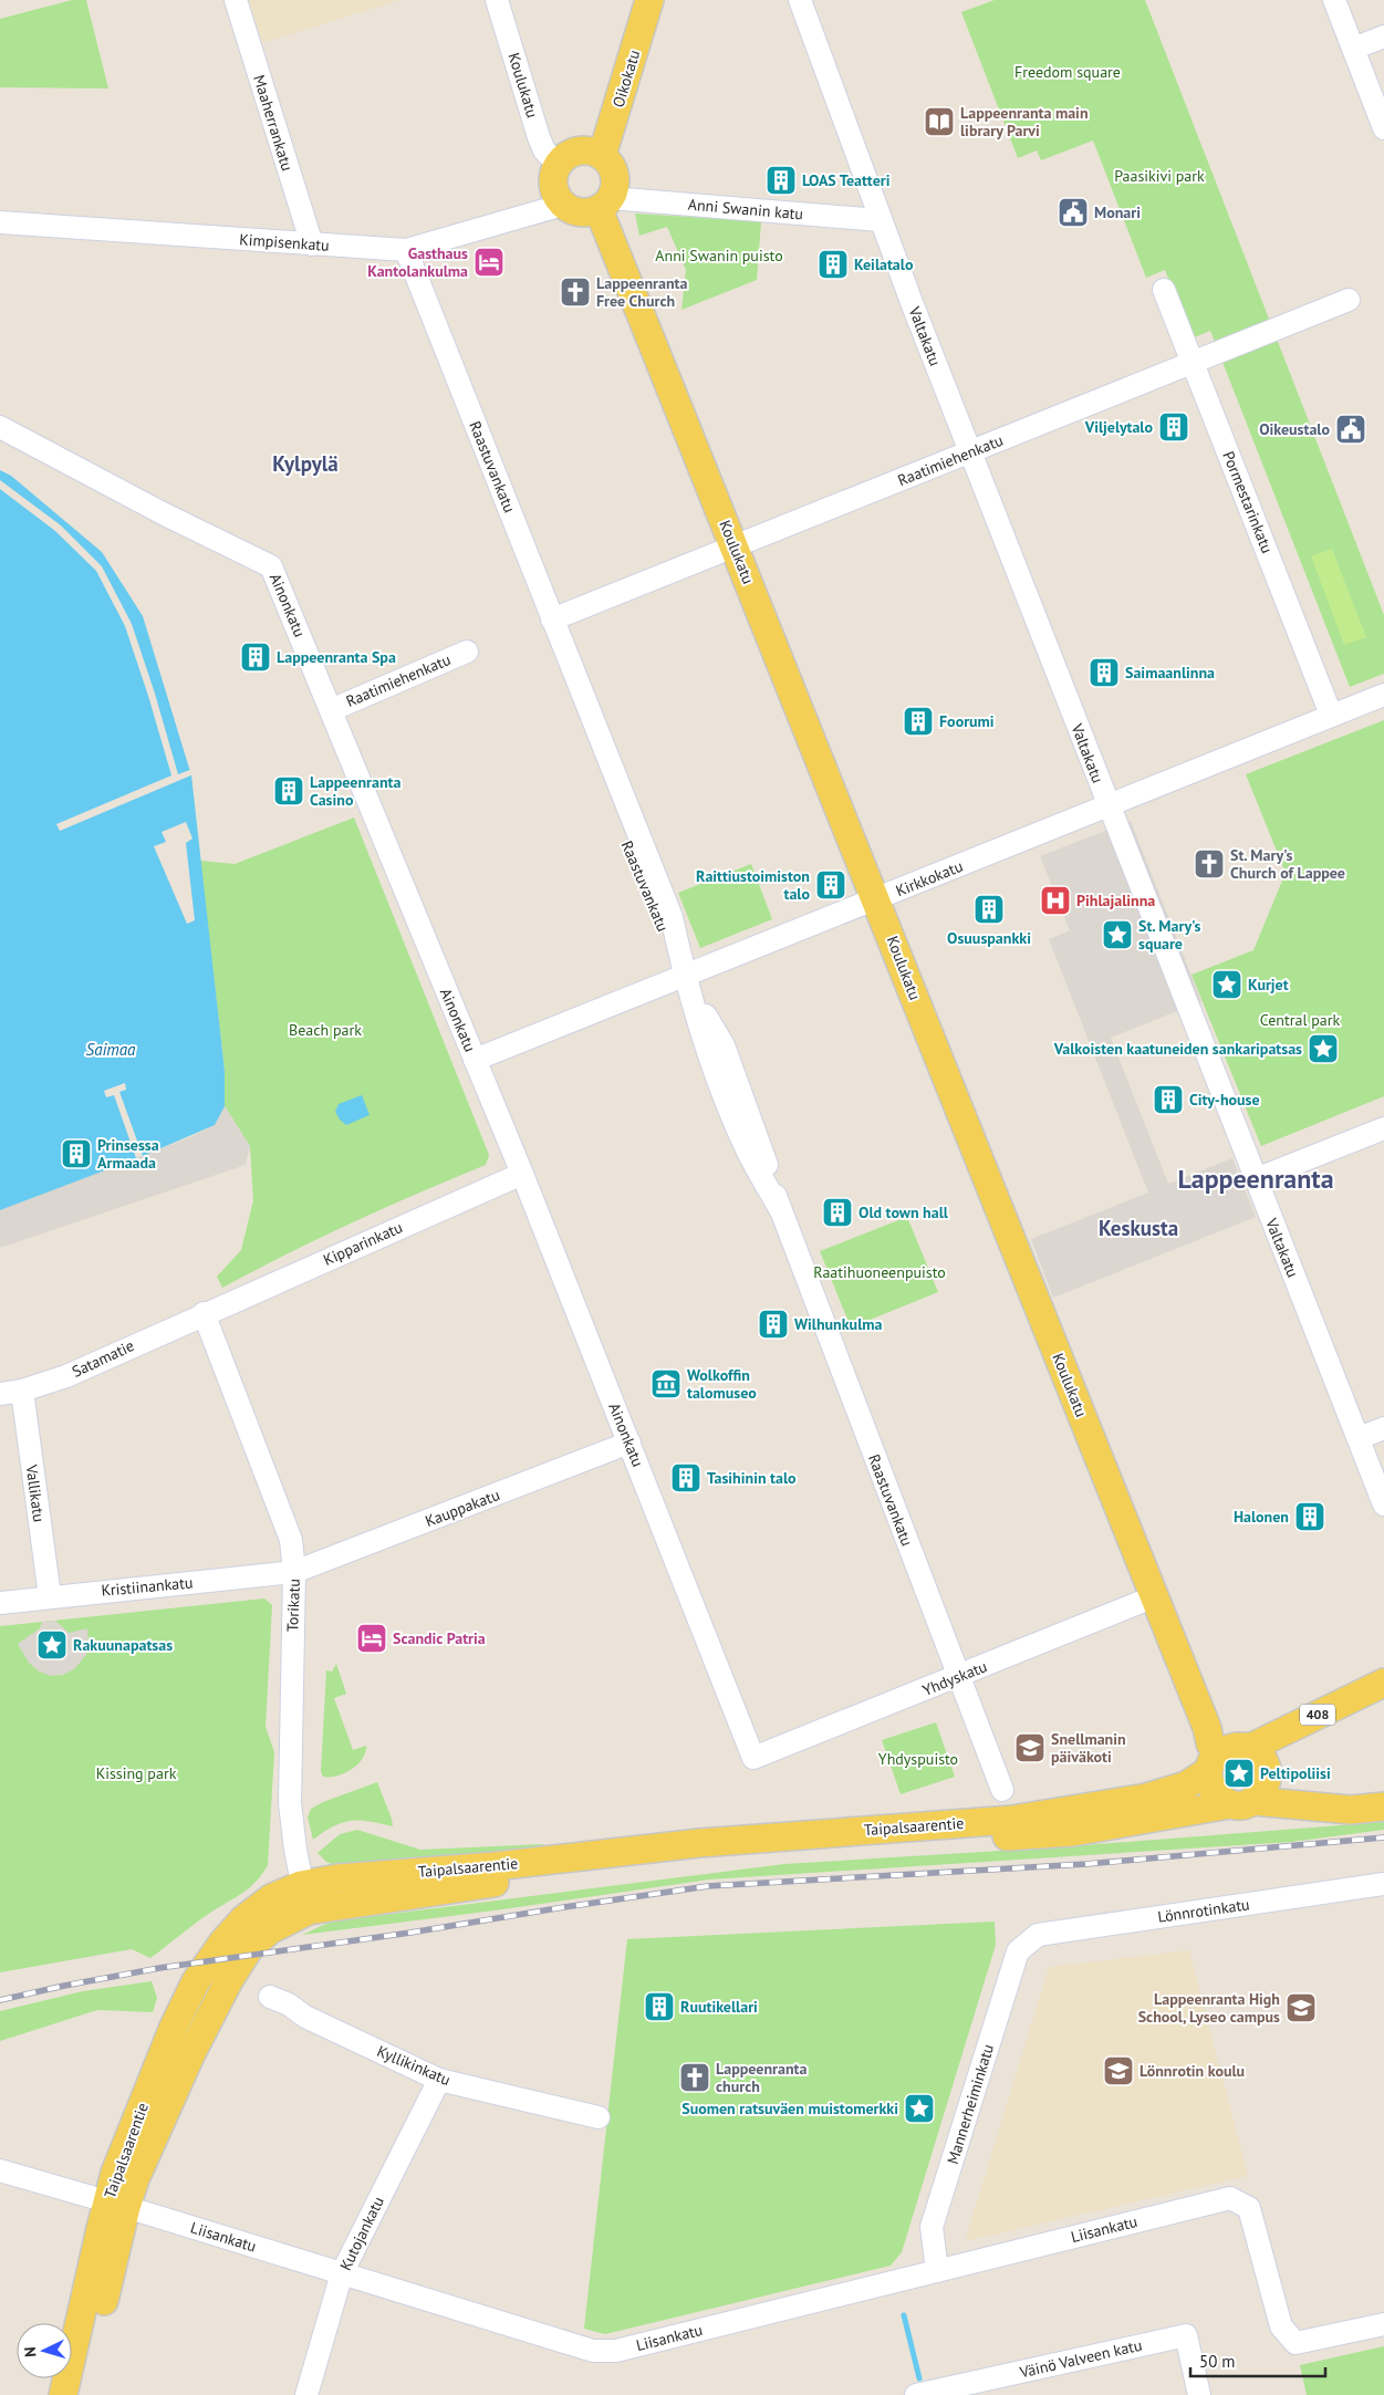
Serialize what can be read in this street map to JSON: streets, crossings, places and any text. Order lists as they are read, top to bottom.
{
  "streets": {
    "main road": [
      "Oikokatu",
      "Koulukatu",
      "408",
      "Taipalsaarentie"
    ],
    "street": [
      "Maaherrankatu",
      "Anni Swanin katu",
      "Kimpisenkatu",
      "Valtakatu",
      "Raatimiehenkatu",
      "Raastuvankatu",
      "Pormestarinkatu",
      "Ainonkatu",
      "Kirkkokatu",
      "Kipparinkatu",
      "Satamatie",
      "Vallikatu",
      "Kauppakatu",
      "Kristiinankatu",
      "Torikatu",
      "Yhdyskatu",
      "Lönnrotinkatu",
      "Kyllikinkatu",
      "Mannerheiminkatu",
      "Liisankatu",
      "Kutojankatu",
      "Väinö Valveen katu"
    ]
  },
  "crossings": [
    ["Oikokatu", "Koulukatu"],
    ["Oikokatu", "Anni Swanin katu"],
    ["Oikokatu", "Kimpisenkatu"],
    ["Koulukatu", "Anni Swanin katu"],
    ["Koulukatu", "Kimpisenkatu"],
    ["Koulukatu", "Raatimiehenkatu"],
    ["Koulukatu", "Kirkkokatu"],
    ["Koulukatu", "Yhdyskatu"],
    ["Koulukatu", "408"],
    ["Koulukatu", "Taipalsaarentie"],
    ["Maaherrankatu", "Kimpisenkatu"],
    ["Anni Swanin katu", "Kimpisenkatu"],
    ["Anni Swanin katu", "Valtakatu"],
    ["Kimpisenkatu", "Raastuvankatu"],
    ["Valtakatu", "Raatimiehenkatu"],
    ["Valtakatu", "Kirkkokatu"],
    ["Raatimiehenkatu", "Raastuvankatu"],
    ["Raatimiehenkatu", "Pormestarinkatu"],
    ["Raatimiehenkatu", "Ainonkatu"],
    ["Raastuvankatu", "Kirkkokatu"],
    ["Raastuvankatu", "Yhdyskatu"],
    ["Pormestarinkatu", "Kirkkokatu"],
    ["Ainonkatu", "Kirkkokatu"],
    ["Ainonkatu", "Kipparinkatu"],
    ["Ainonkatu", "Kauppakatu"],
    ["Ainonkatu", "Yhdyskatu"],
    ["Kipparinkatu", "Satamatie"],
    ["Kipparinkatu", "Torikatu"],
    ["Satamatie", "Vallikatu"],
    ["Satamatie", "Torikatu"],
    ["Vallikatu", "Kristiinankatu"],
    ["Kauppakatu", "Kristiinankatu"],
    ["Kauppakatu", "Torikatu"],
    ["Kristiinankatu", "Torikatu"],
    ["Torikatu", "Taipalsaarentie"],
    ["408", "Taipalsaarentie"],
    ["Taipalsaarentie", "Liisankatu"],
    ["Lönnrotinkatu", "Mannerheiminkatu"],
    ["Kyllikinkatu", "Kutojankatu"],
    ["Mannerheiminkatu", "Liisankatu"],
    ["Liisankatu", "Kutojankatu"]
  ],
  "districts": ["Kylpylä", "Lappeenranta", "Keskusta"],
  "water": ["Saimaa"],
  "parks": [
    "Freedom square",
    "Paasikivi park",
    "Anni Swanin puisto",
    "Central park",
    "Beach park",
    "Raatihuoneenpuisto",
    "Yhdyspuisto",
    "Kissing park"
  ],
  "places": {
    "library": ["Lappeenranta main library Parvi"],
    "building": [
      "LOAS Teatteri",
      "Keilatalo",
      "Viljelytalo",
      "Lappeenranta Spa",
      "Saimaanlinna",
      "Foorumi",
      "Lappeenranta Casino",
      "Raittiustoimiston talo",
      "Osuuspankki",
      "City-house",
      "Prinsessa Armaada",
      "Old town hall",
      "Wilhunkulma",
      "Tasihinin talo",
      "Halonen",
      "Ruutikellari"
    ],
    "public building": ["Monari", "Oikeustalo"],
    "hotel": ["Gasthaus Kantolankulma", "Scandic Patria"],
    "church": ["Lappeenranta Free Church", "St. Mary's Church of Lappee", "Lappeenranta church"],
    "hospital": ["Pihlajalinna"],
    "place": [
      "St. Mary's square",
      "Kurjet",
      "Valkoisten kaatuneiden sankaripatsas",
      "Rakuunapatsas",
      "Peltipoliisi",
      "Suomen ratsuväen muistomerkki"
    ],
    "museum": ["Wolkoffin talomuseo"],
    "school or university": ["Snellmanin päiväkoti", "Lappeenranta High School, Lyseo campus", "Lönnrotin koulu"]
  },
  "scale_bar": "50 m",
  "north": "left"
}
